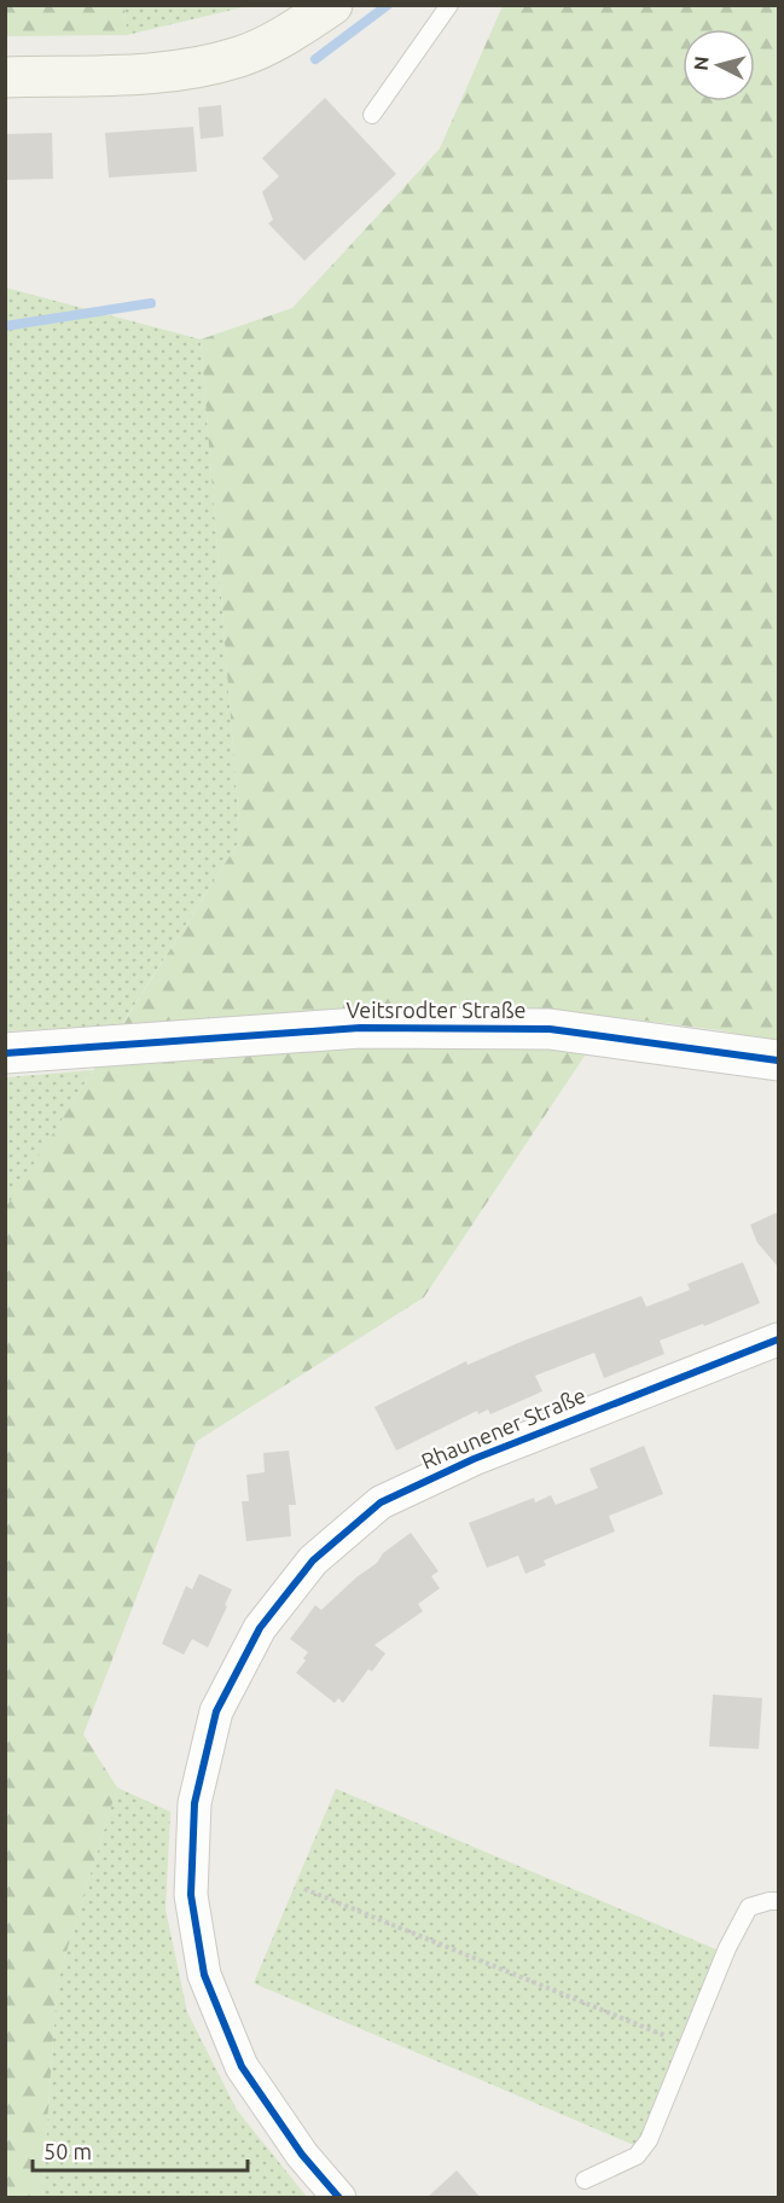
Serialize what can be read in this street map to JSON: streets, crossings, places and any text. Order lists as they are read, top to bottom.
{
  "streets": {
    "street": ["Veitsrodter Straße", "Rhaunener Straße"]
  },
  "scale_bar": "50 m",
  "north": "left"
}
